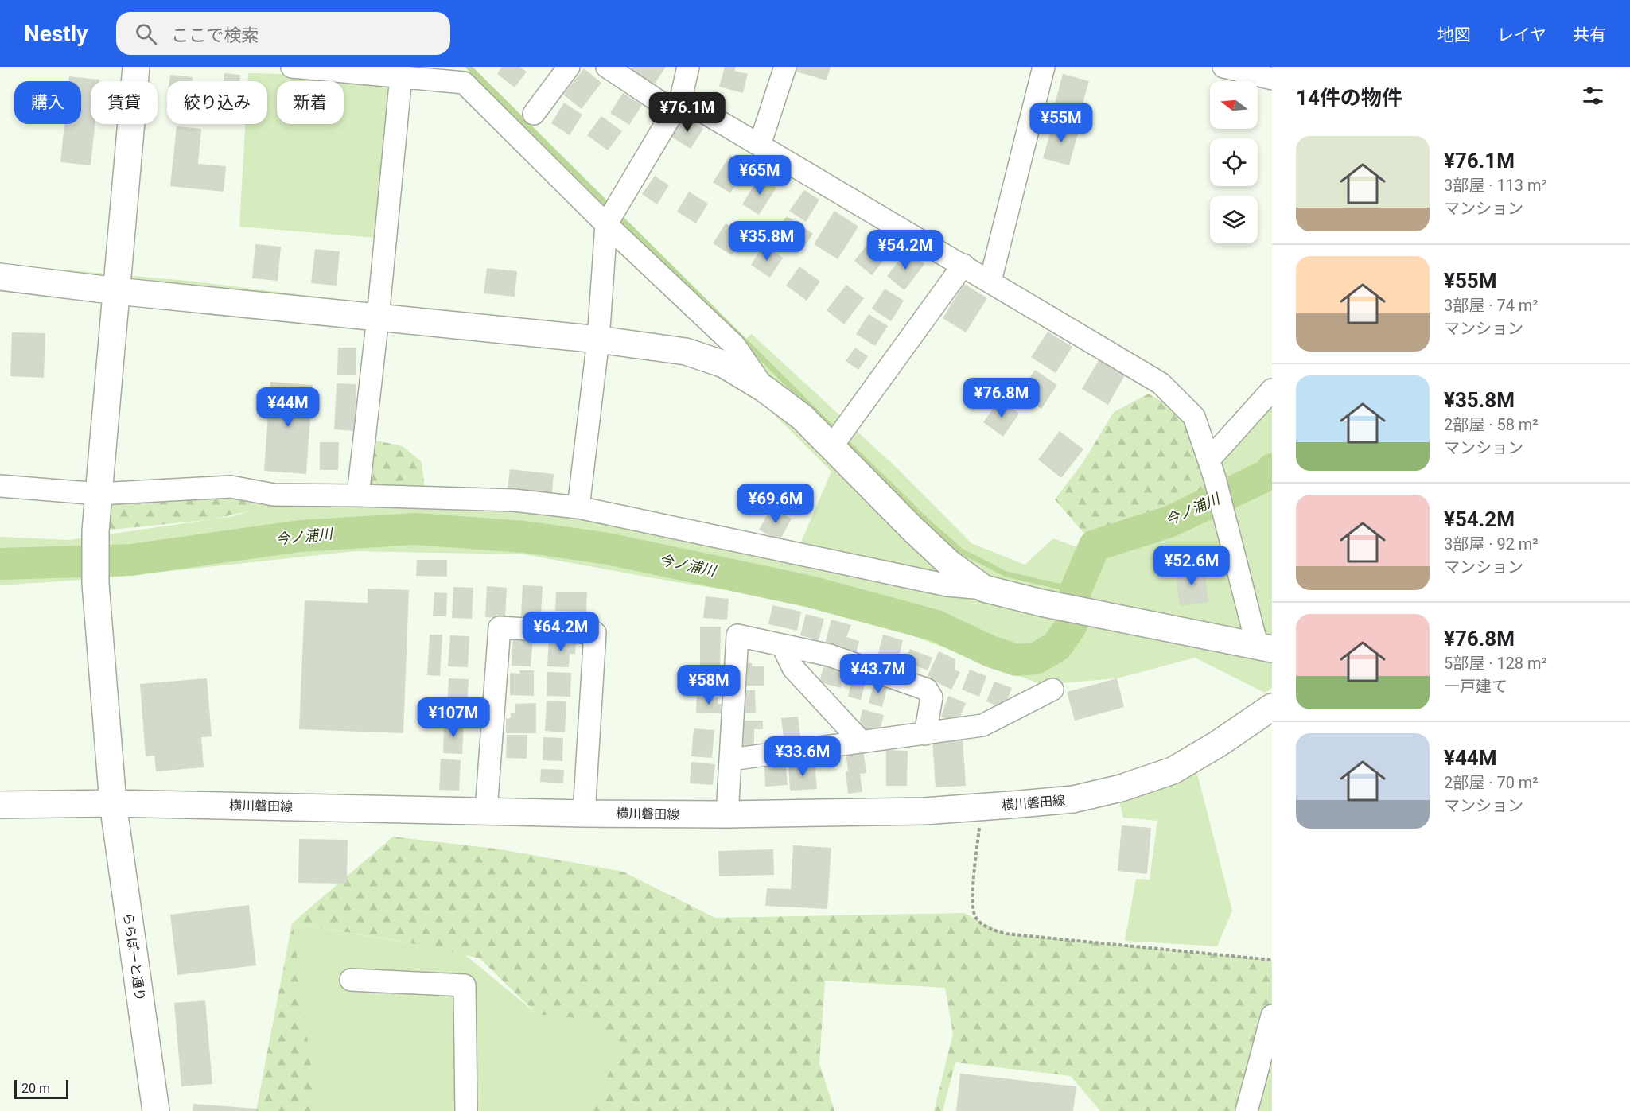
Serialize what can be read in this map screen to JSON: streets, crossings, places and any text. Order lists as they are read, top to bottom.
{
  "streets": {
    "street": ["横川磐田線", "ららぽーと通り"]
  },
  "crossings": [
    ["横川磐田線", "ららぽーと通り"]
  ],
  "water": ["今ノ浦川"],
  "scale_bar": "20 m",
  "north": "left",
  "page": {
    "header": "Nestly",
    "search": "ここで検索",
    "nav": ["地図", "レイヤ", "共有"],
    "heading": "14件の物件",
    "chip": [
      "購入",
      "賃貸",
      "絞り込み",
      "新着"
    ],
    "price": [
      "¥76.1M",
      "¥55M",
      "¥65M",
      "¥35.8M",
      "¥54.2M",
      "¥76.8M",
      "¥44M",
      "¥69.6M",
      "¥52.6M",
      "¥64.2M",
      "¥43.7M",
      "¥58M",
      "¥107M",
      "¥33.6M"
    ],
    "list": [
      {
        "name": "¥76.1M",
        "note": "3部屋 · 113 m² · マンション"
      },
      {
        "name": "¥55M",
        "note": "3部屋 · 74 m² · マンション"
      },
      {
        "name": "¥35.8M",
        "note": "2部屋 · 58 m² · マンション"
      },
      {
        "name": "¥54.2M",
        "note": "3部屋 · 92 m² · マンション"
      },
      {
        "name": "¥76.8M",
        "note": "5部屋 · 128 m² · 一戸建て"
      },
      {
        "name": "¥44M",
        "note": "2部屋 · 70 m² · マンション"
      }
    ],
    "scale": "20 m"
  }
}
